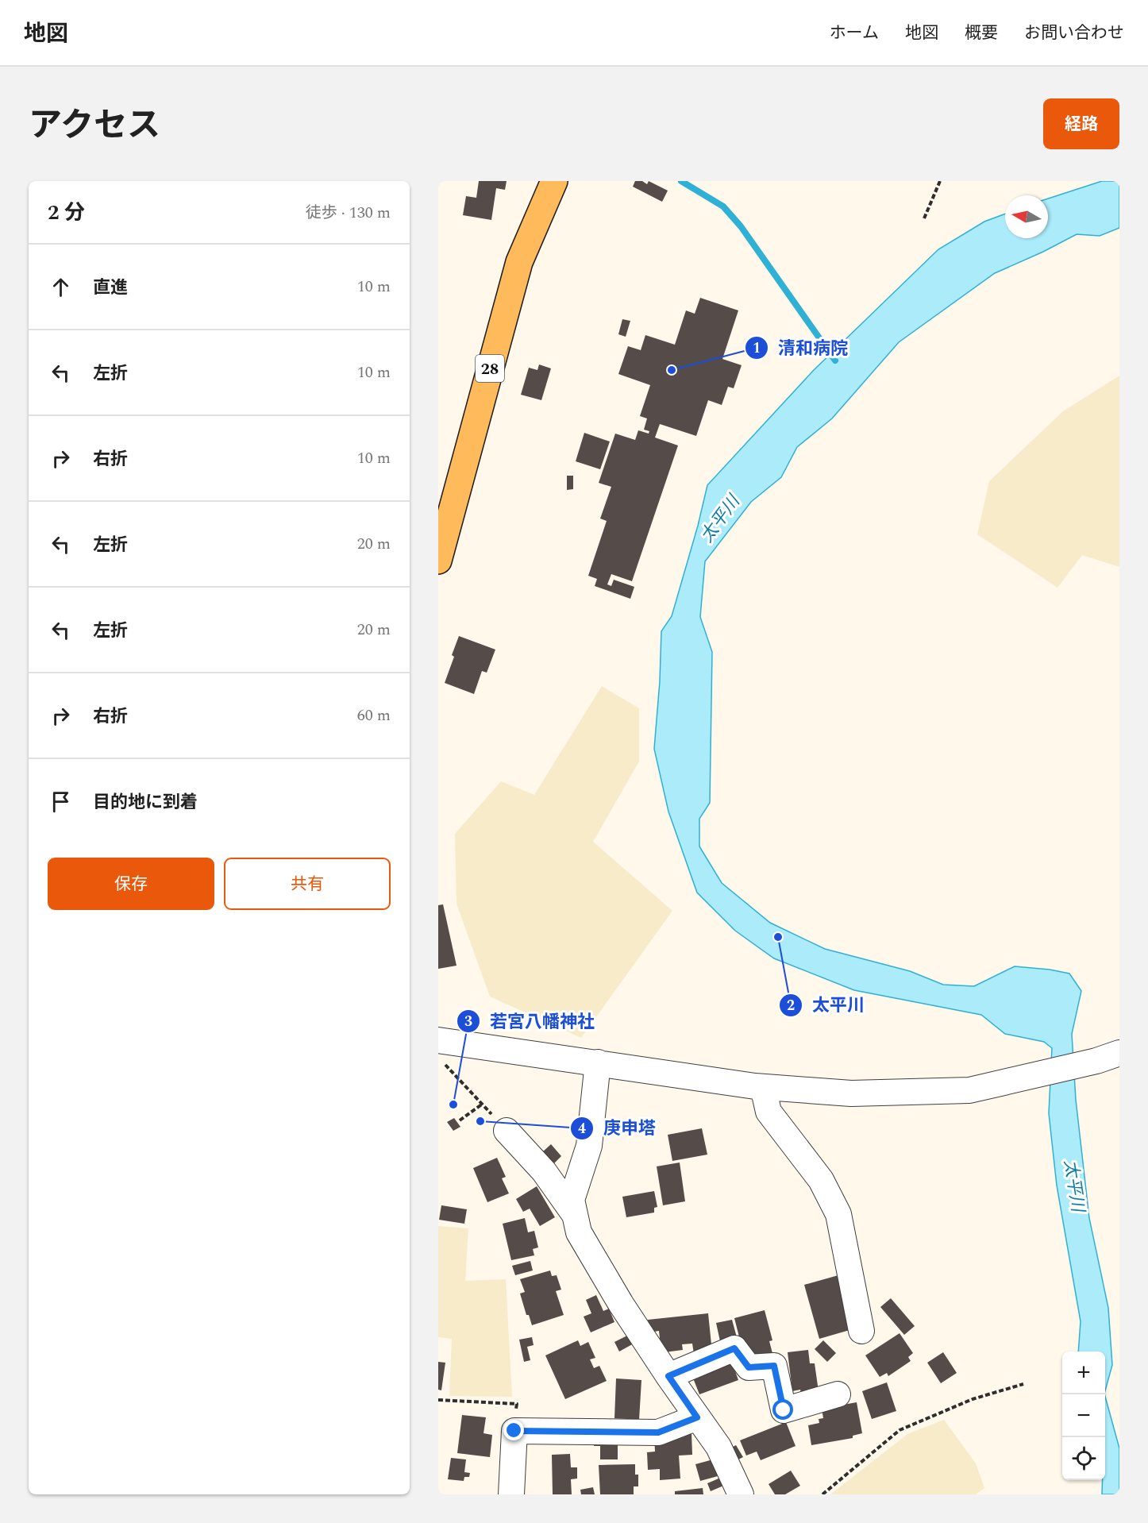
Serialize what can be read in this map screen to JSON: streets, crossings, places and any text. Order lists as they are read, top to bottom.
{
  "streets": {
    "main road": ["28"]
  },
  "water": ["太平川"],
  "places": [
    "清和病院",
    "太平川",
    "若宮八幡神社",
    "庚申塔"
  ],
  "north": "left",
  "page": {
    "header": "地図",
    "nav": [
      "ホーム",
      "地図",
      "概要",
      "お問い合わせ"
    ],
    "title": "アクセス",
    "buttons": [
      "経路",
      ["保存", "共有"]
    ],
    "heading": ["2 分", "徒歩 · 130 m"],
    "list": [
      ["直進", "10 m"],
      ["左折", "10 m"],
      ["右折", "10 m"],
      ["左折", "20 m"],
      ["左折", "20 m"],
      ["右折", "60 m"],
      "目的地に到着"
    ],
    "map_buttons": ["+", "−"]
  }
}
